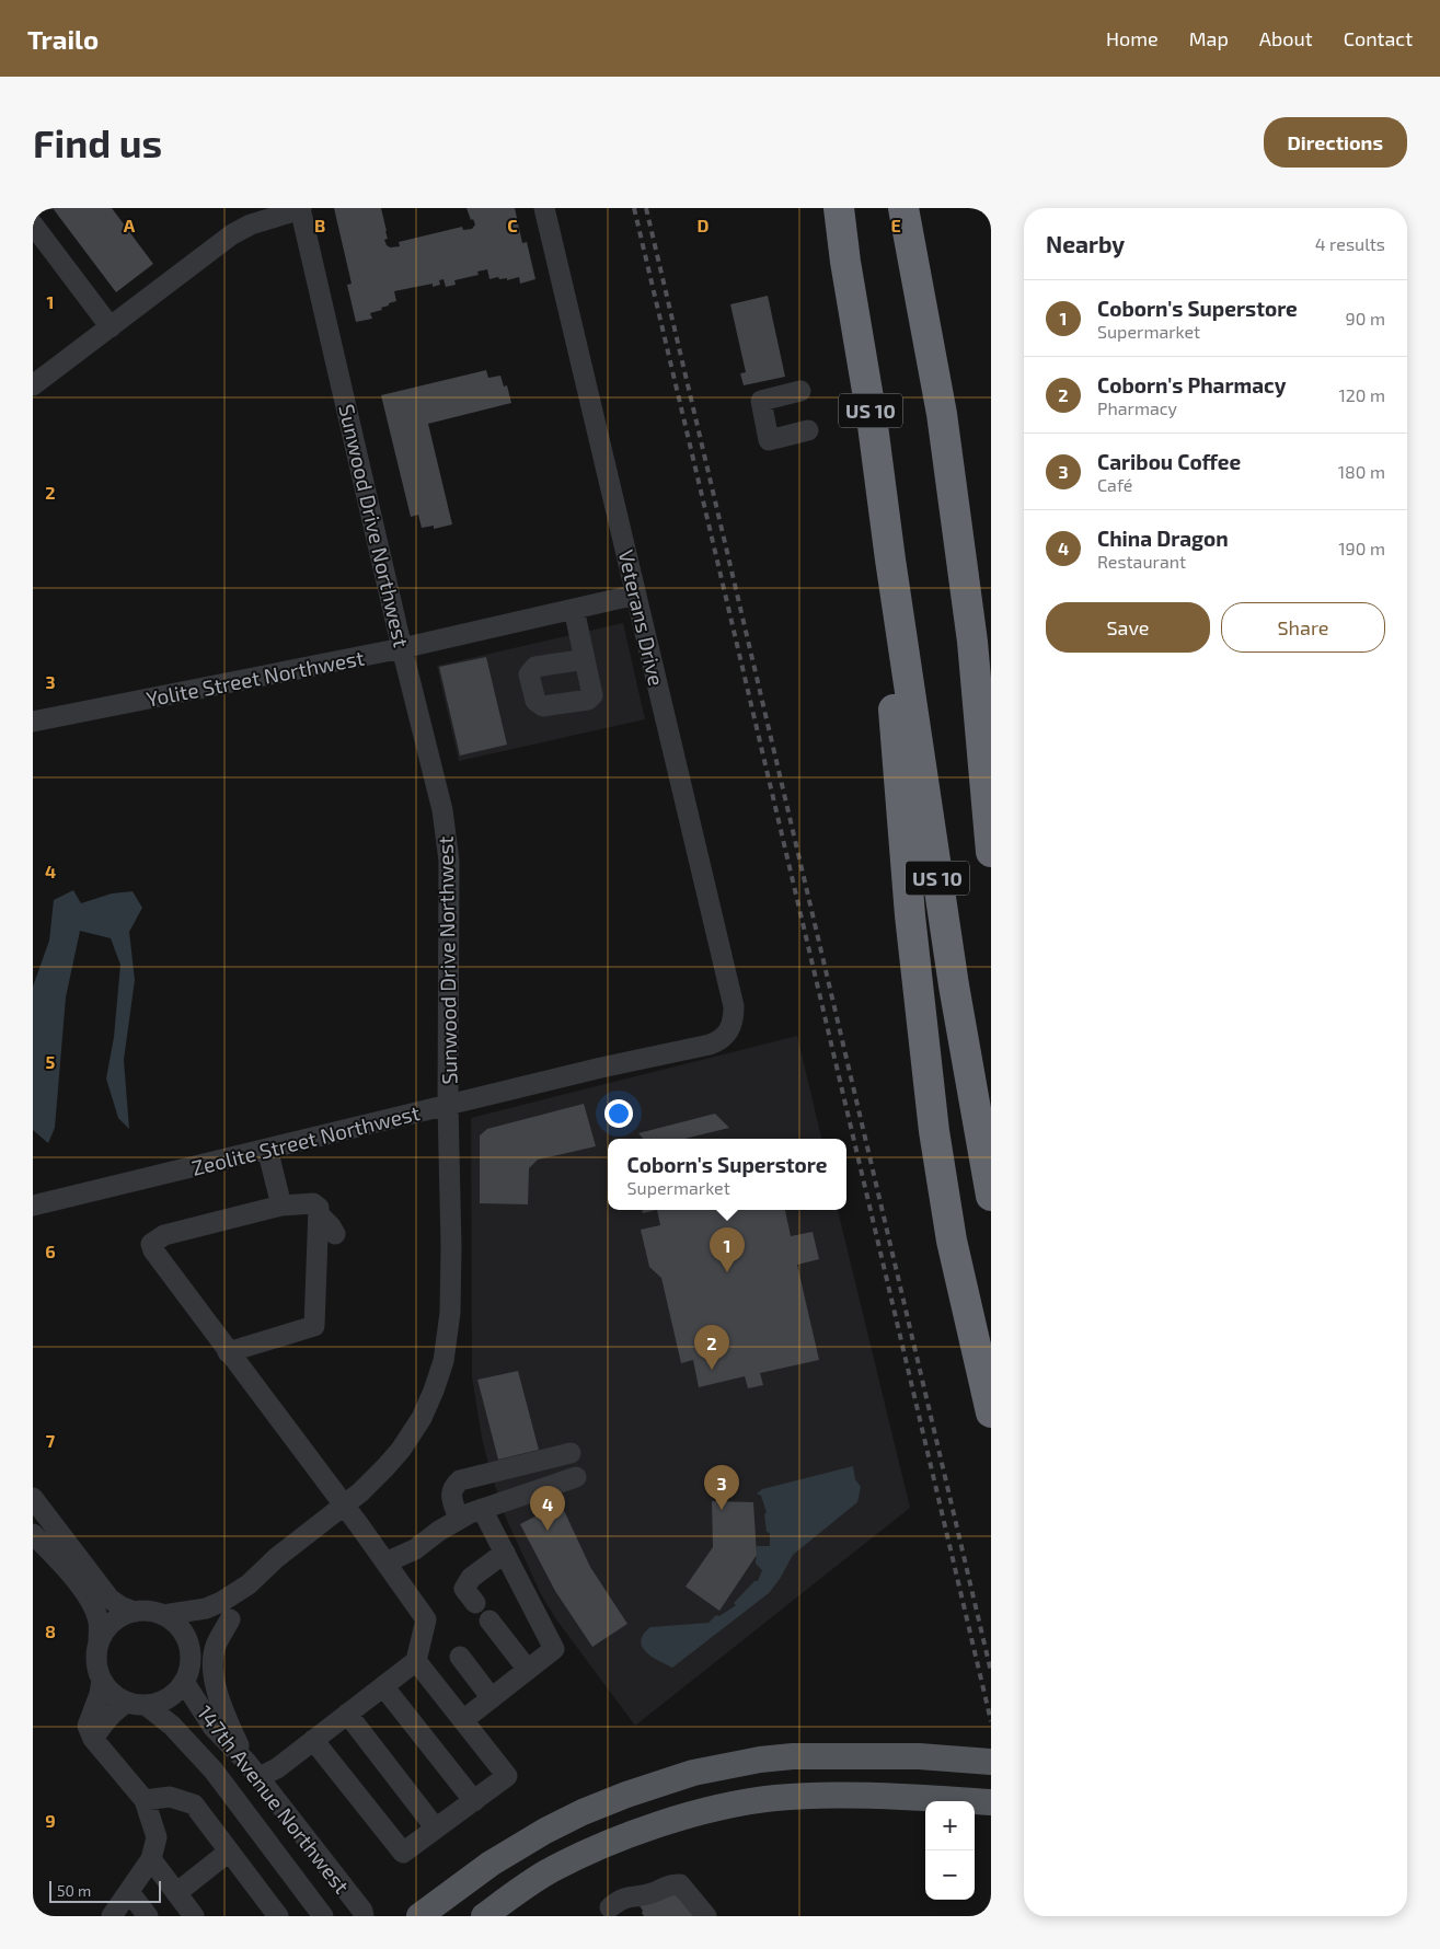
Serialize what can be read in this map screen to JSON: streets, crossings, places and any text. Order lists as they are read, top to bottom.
{
  "streets": {
    "highway": ["US 10"],
    "street": [
      "Sunwood Drive Northwest",
      "Veterans Drive",
      "Yolite Street Northwest",
      "Zeolite Street Northwest",
      "147th Avenue Northwest"
    ]
  },
  "crossings": [
    ["Sunwood Drive Northwest", "Yolite Street Northwest"],
    ["Sunwood Drive Northwest", "Zeolite Street Northwest"],
    ["Veterans Drive", "Yolite Street Northwest"],
    ["Veterans Drive", "Zeolite Street Northwest"]
  ],
  "scale_bar": "50 m",
  "page": {
    "header": "Trailo",
    "nav": [
      "Home",
      "Map",
      "About",
      "Contact"
    ],
    "buttons": [
      "Directions",
      ["Save", "Share"]
    ],
    "title": "Find us",
    "heading": ["Nearby", "4 results"],
    "list": [
      {
        "mark": "1",
        "name": "Coborn's Superstore",
        "note": "Supermarket",
        "value": "90 m"
      },
      {
        "mark": "2",
        "name": "Coborn's Pharmacy",
        "note": "Pharmacy",
        "value": "120 m"
      },
      {
        "mark": "3",
        "name": "Caribou Coffee",
        "note": "Café",
        "value": "180 m"
      },
      {
        "mark": "4",
        "name": "China Dragon",
        "note": "Restaurant",
        "value": "190 m"
      }
    ],
    "popup": ["Coborn's Superstore", "Supermarket"],
    "pins": [
      "1",
      "2",
      "3",
      "4"
    ],
    "map_buttons": ["+", "−"],
    "scale": "50 m"
  },
  "grid": {
    "columns": [
      "A",
      "B",
      "C",
      "D",
      "E"
    ],
    "rows": [
      "1",
      "2",
      "3",
      "4",
      "5",
      "6",
      "7",
      "8",
      "9"
    ]
  }
}
